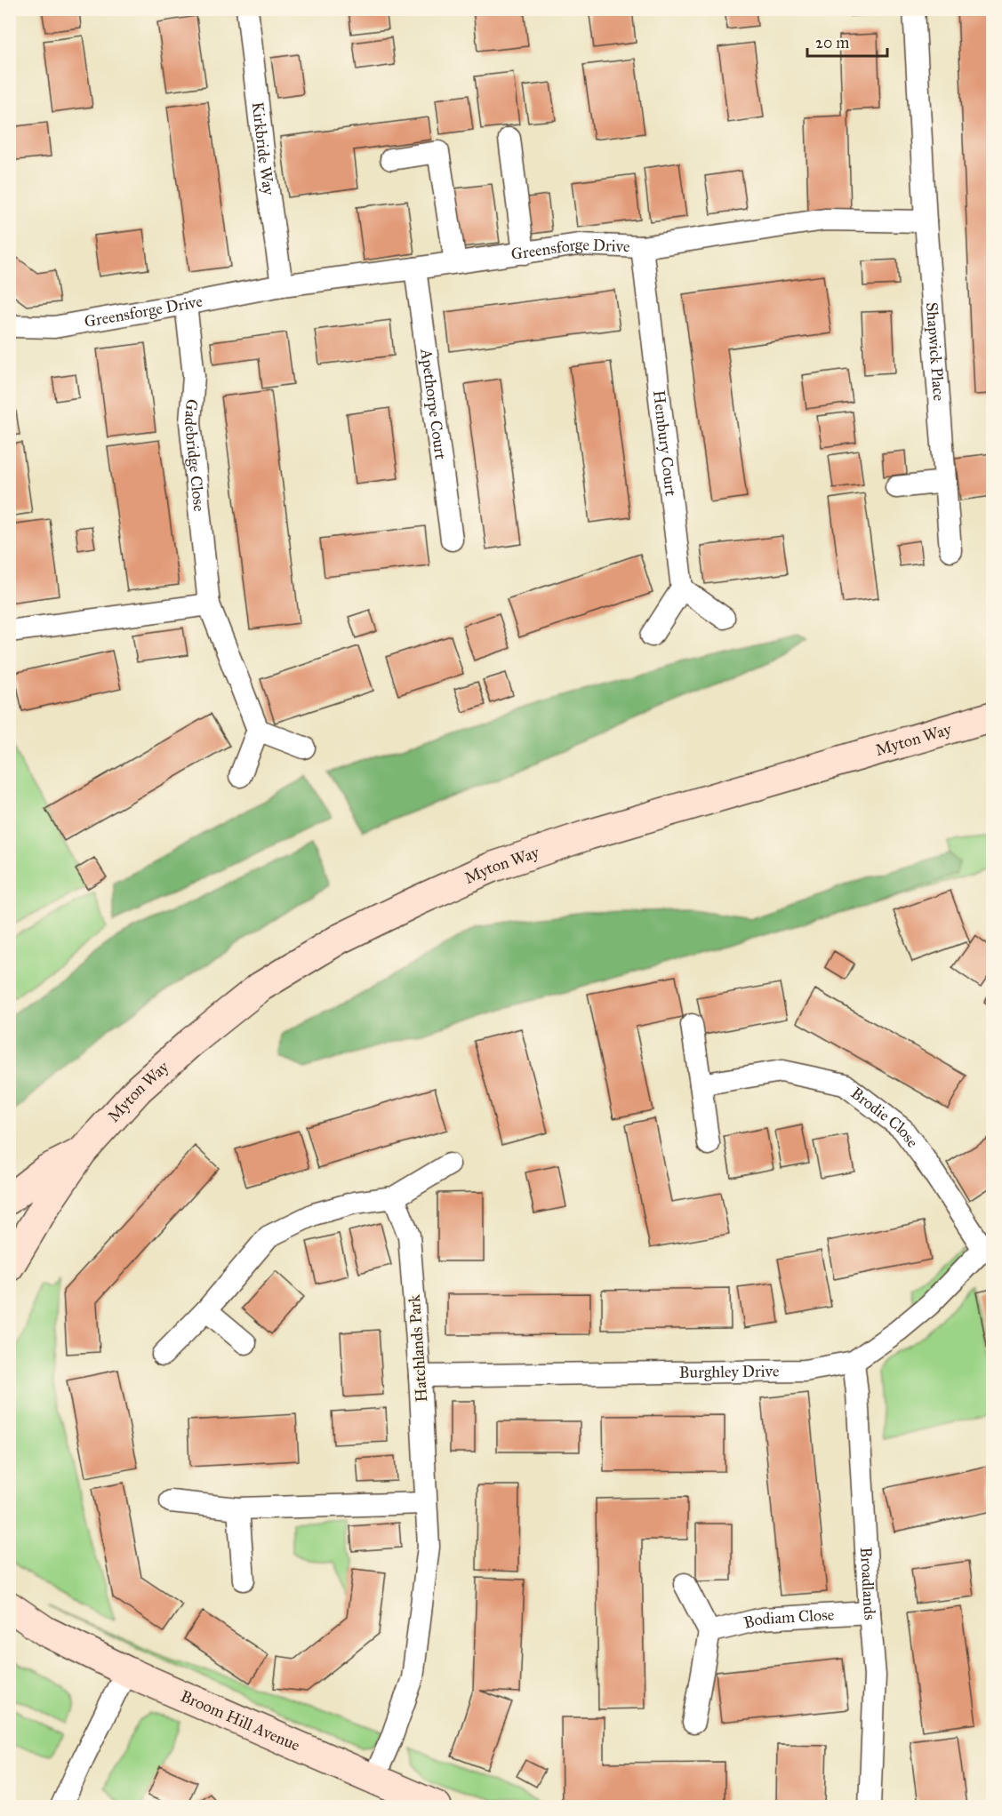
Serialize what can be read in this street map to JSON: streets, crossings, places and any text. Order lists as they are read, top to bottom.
{
  "streets": {
    "street": [
      "Kirkbride Way",
      "Greensforge Drive",
      "Shapwick Place",
      "Apethorpe Court",
      "Hembury Court",
      "Gadebridge Close",
      "Myton Way",
      "Brodie Close",
      "Hatchlands Park",
      "Burghley Drive",
      "Broadlands",
      "Bodiam Close",
      "Broom Hill Avenue"
    ]
  },
  "crossings": [
    ["Kirkbride Way", "Greensforge Drive"],
    ["Greensforge Drive", "Shapwick Place"],
    ["Greensforge Drive", "Apethorpe Court"],
    ["Greensforge Drive", "Hembury Court"],
    ["Greensforge Drive", "Gadebridge Close"],
    ["Brodie Close", "Burghley Drive"],
    ["Hatchlands Park", "Burghley Drive"],
    ["Hatchlands Park", "Broom Hill Avenue"],
    ["Burghley Drive", "Broadlands"],
    ["Broadlands", "Bodiam Close"]
  ],
  "scale_bar": "20 m"
}
